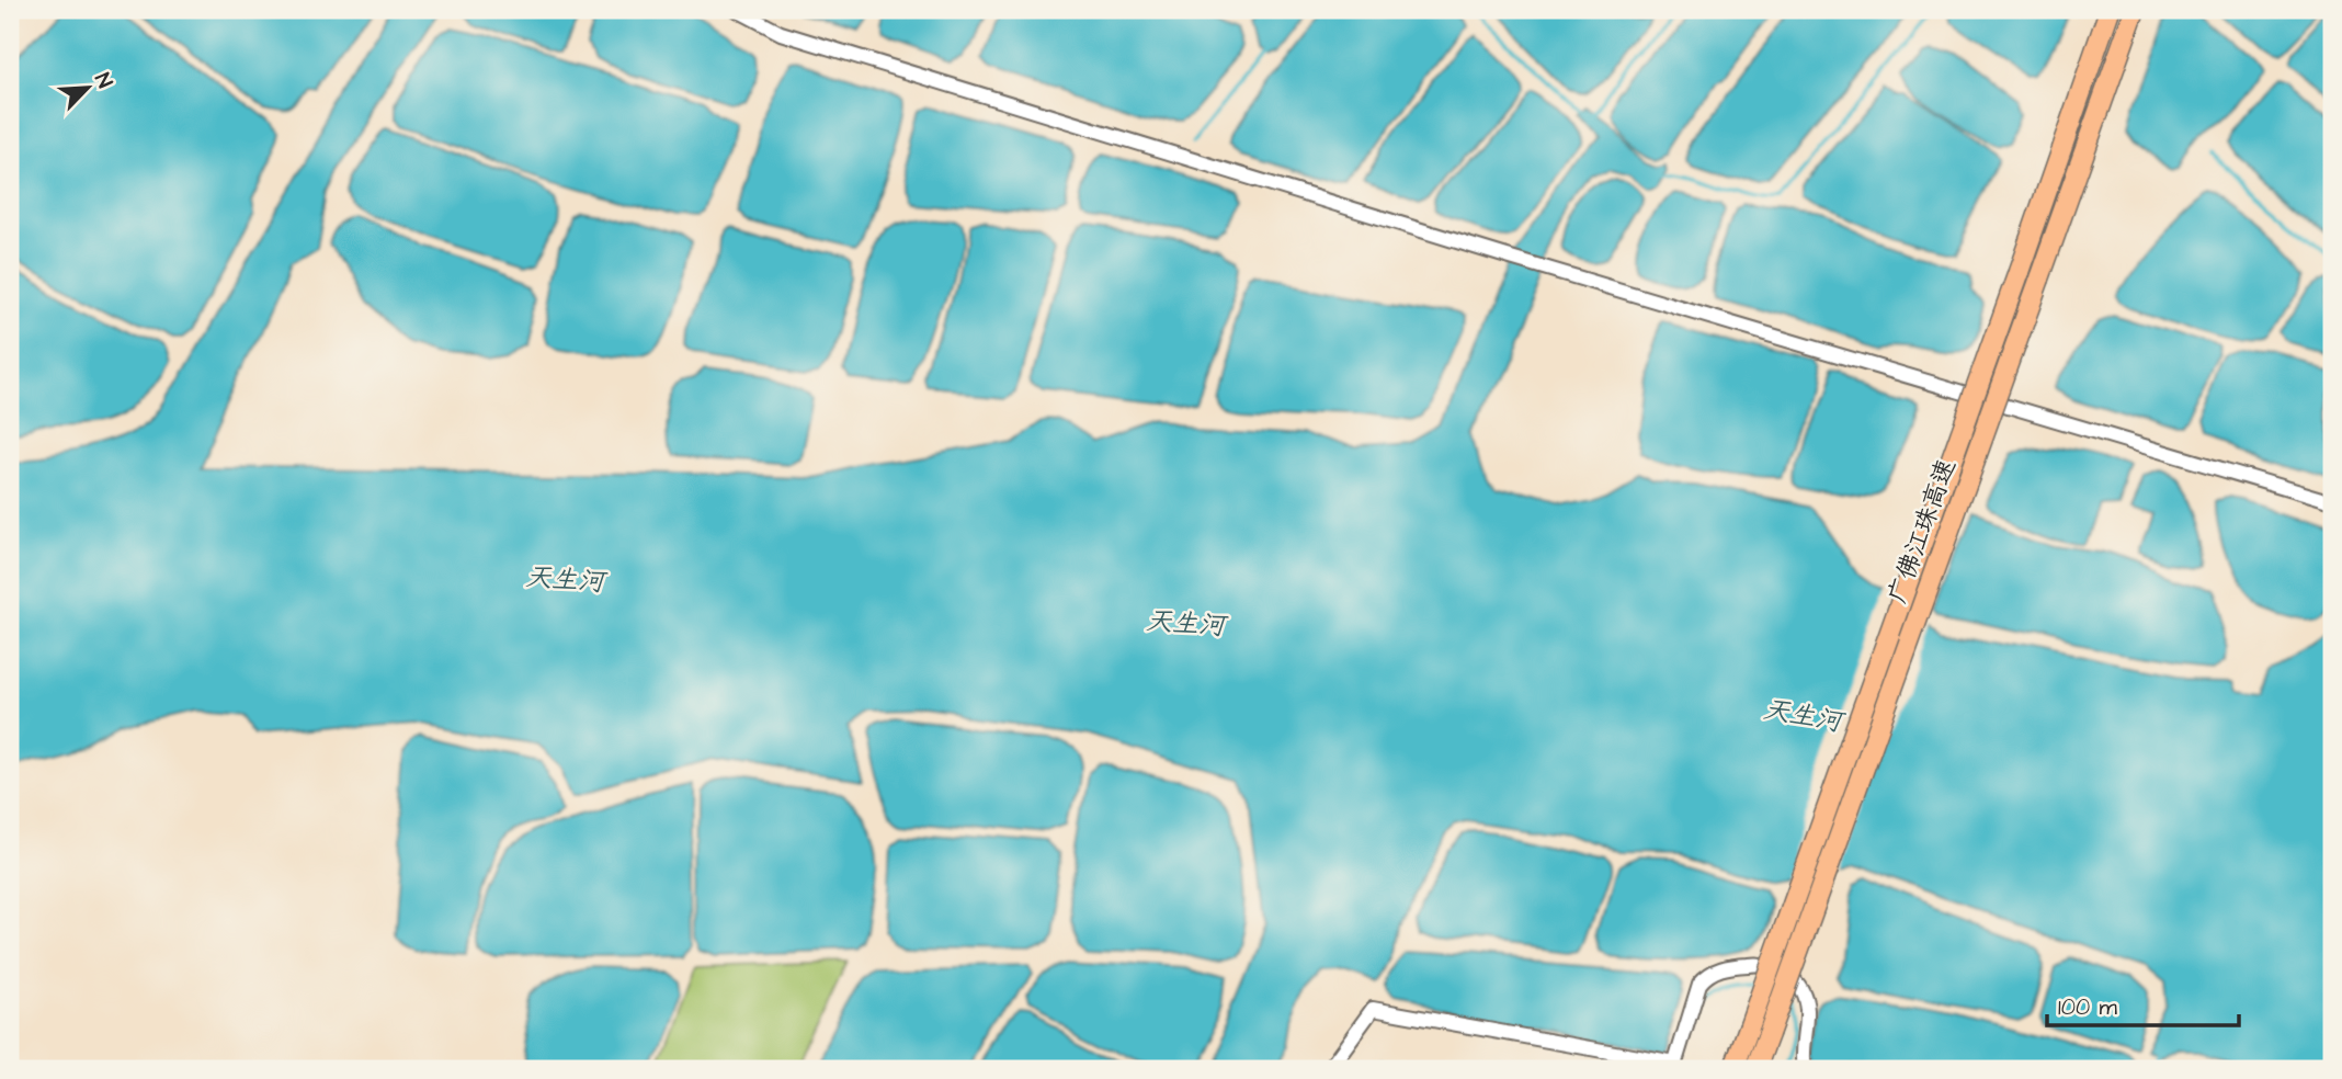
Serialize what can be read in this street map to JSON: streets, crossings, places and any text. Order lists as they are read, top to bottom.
{
  "streets": {
    "highway": ["广佛江珠高速"]
  },
  "water": ["天生河"],
  "scale_bar": "100 m",
  "north": "top right"
}
